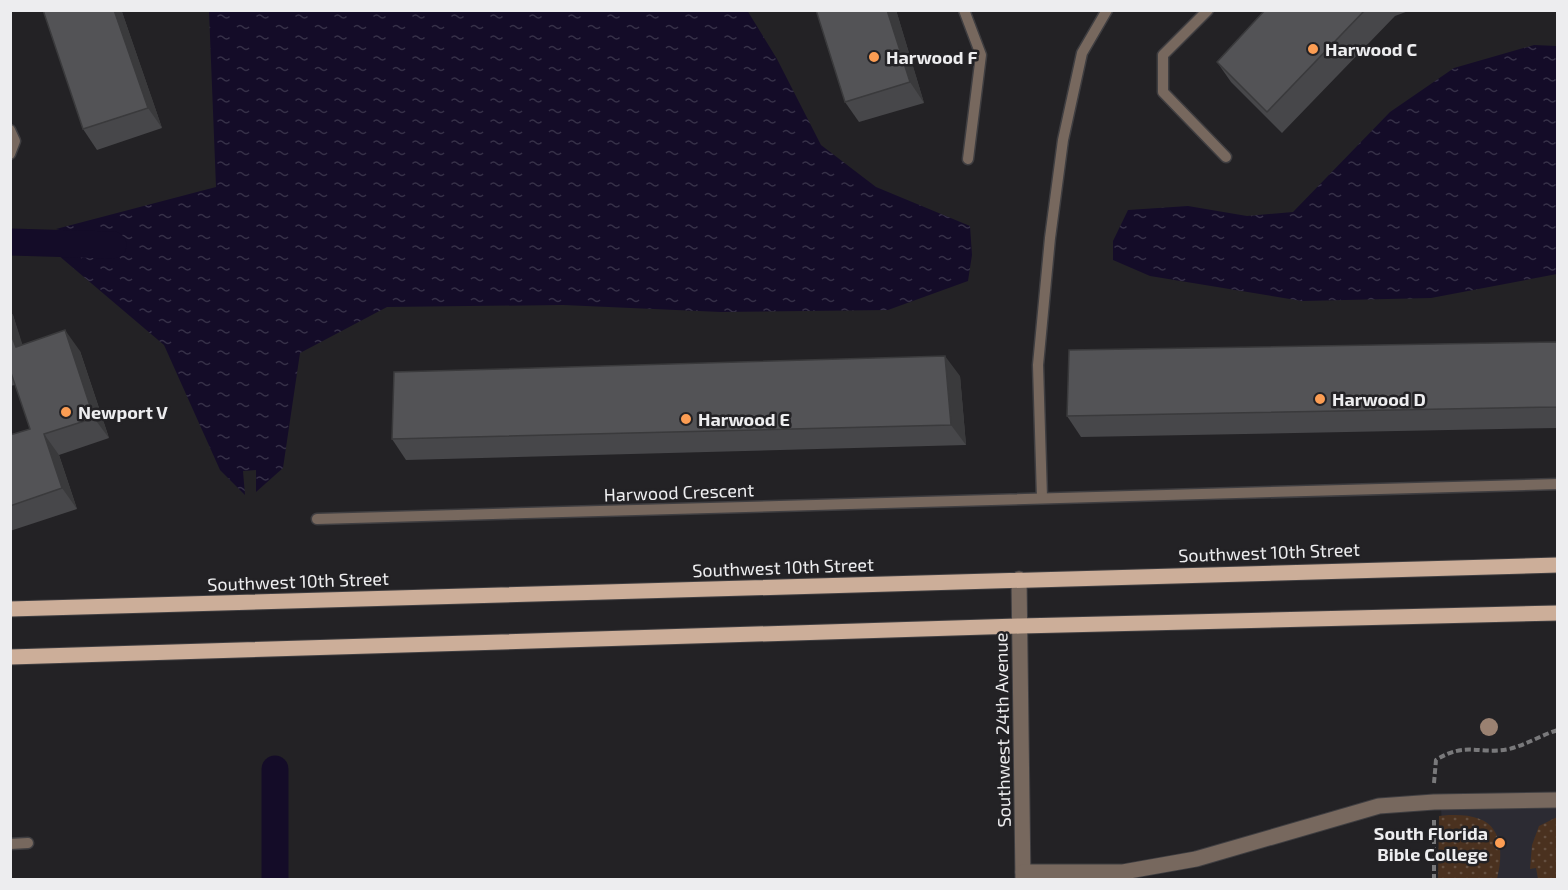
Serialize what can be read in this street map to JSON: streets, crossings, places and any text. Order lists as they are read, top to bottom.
{
  "streets": {
    "main road": ["Southwest 10th Street"],
    "street": ["Southwest 24th Avenue"],
    "lane": ["Harwood Crescent"]
  },
  "crossings": [
    ["Southwest 10th Street", "Southwest 24th Avenue"]
  ],
  "places": [
    "Harwood C",
    "Harwood F",
    "Harwood D",
    "Newport V",
    "Harwood E",
    "South Florida Bible College"
  ]
}
